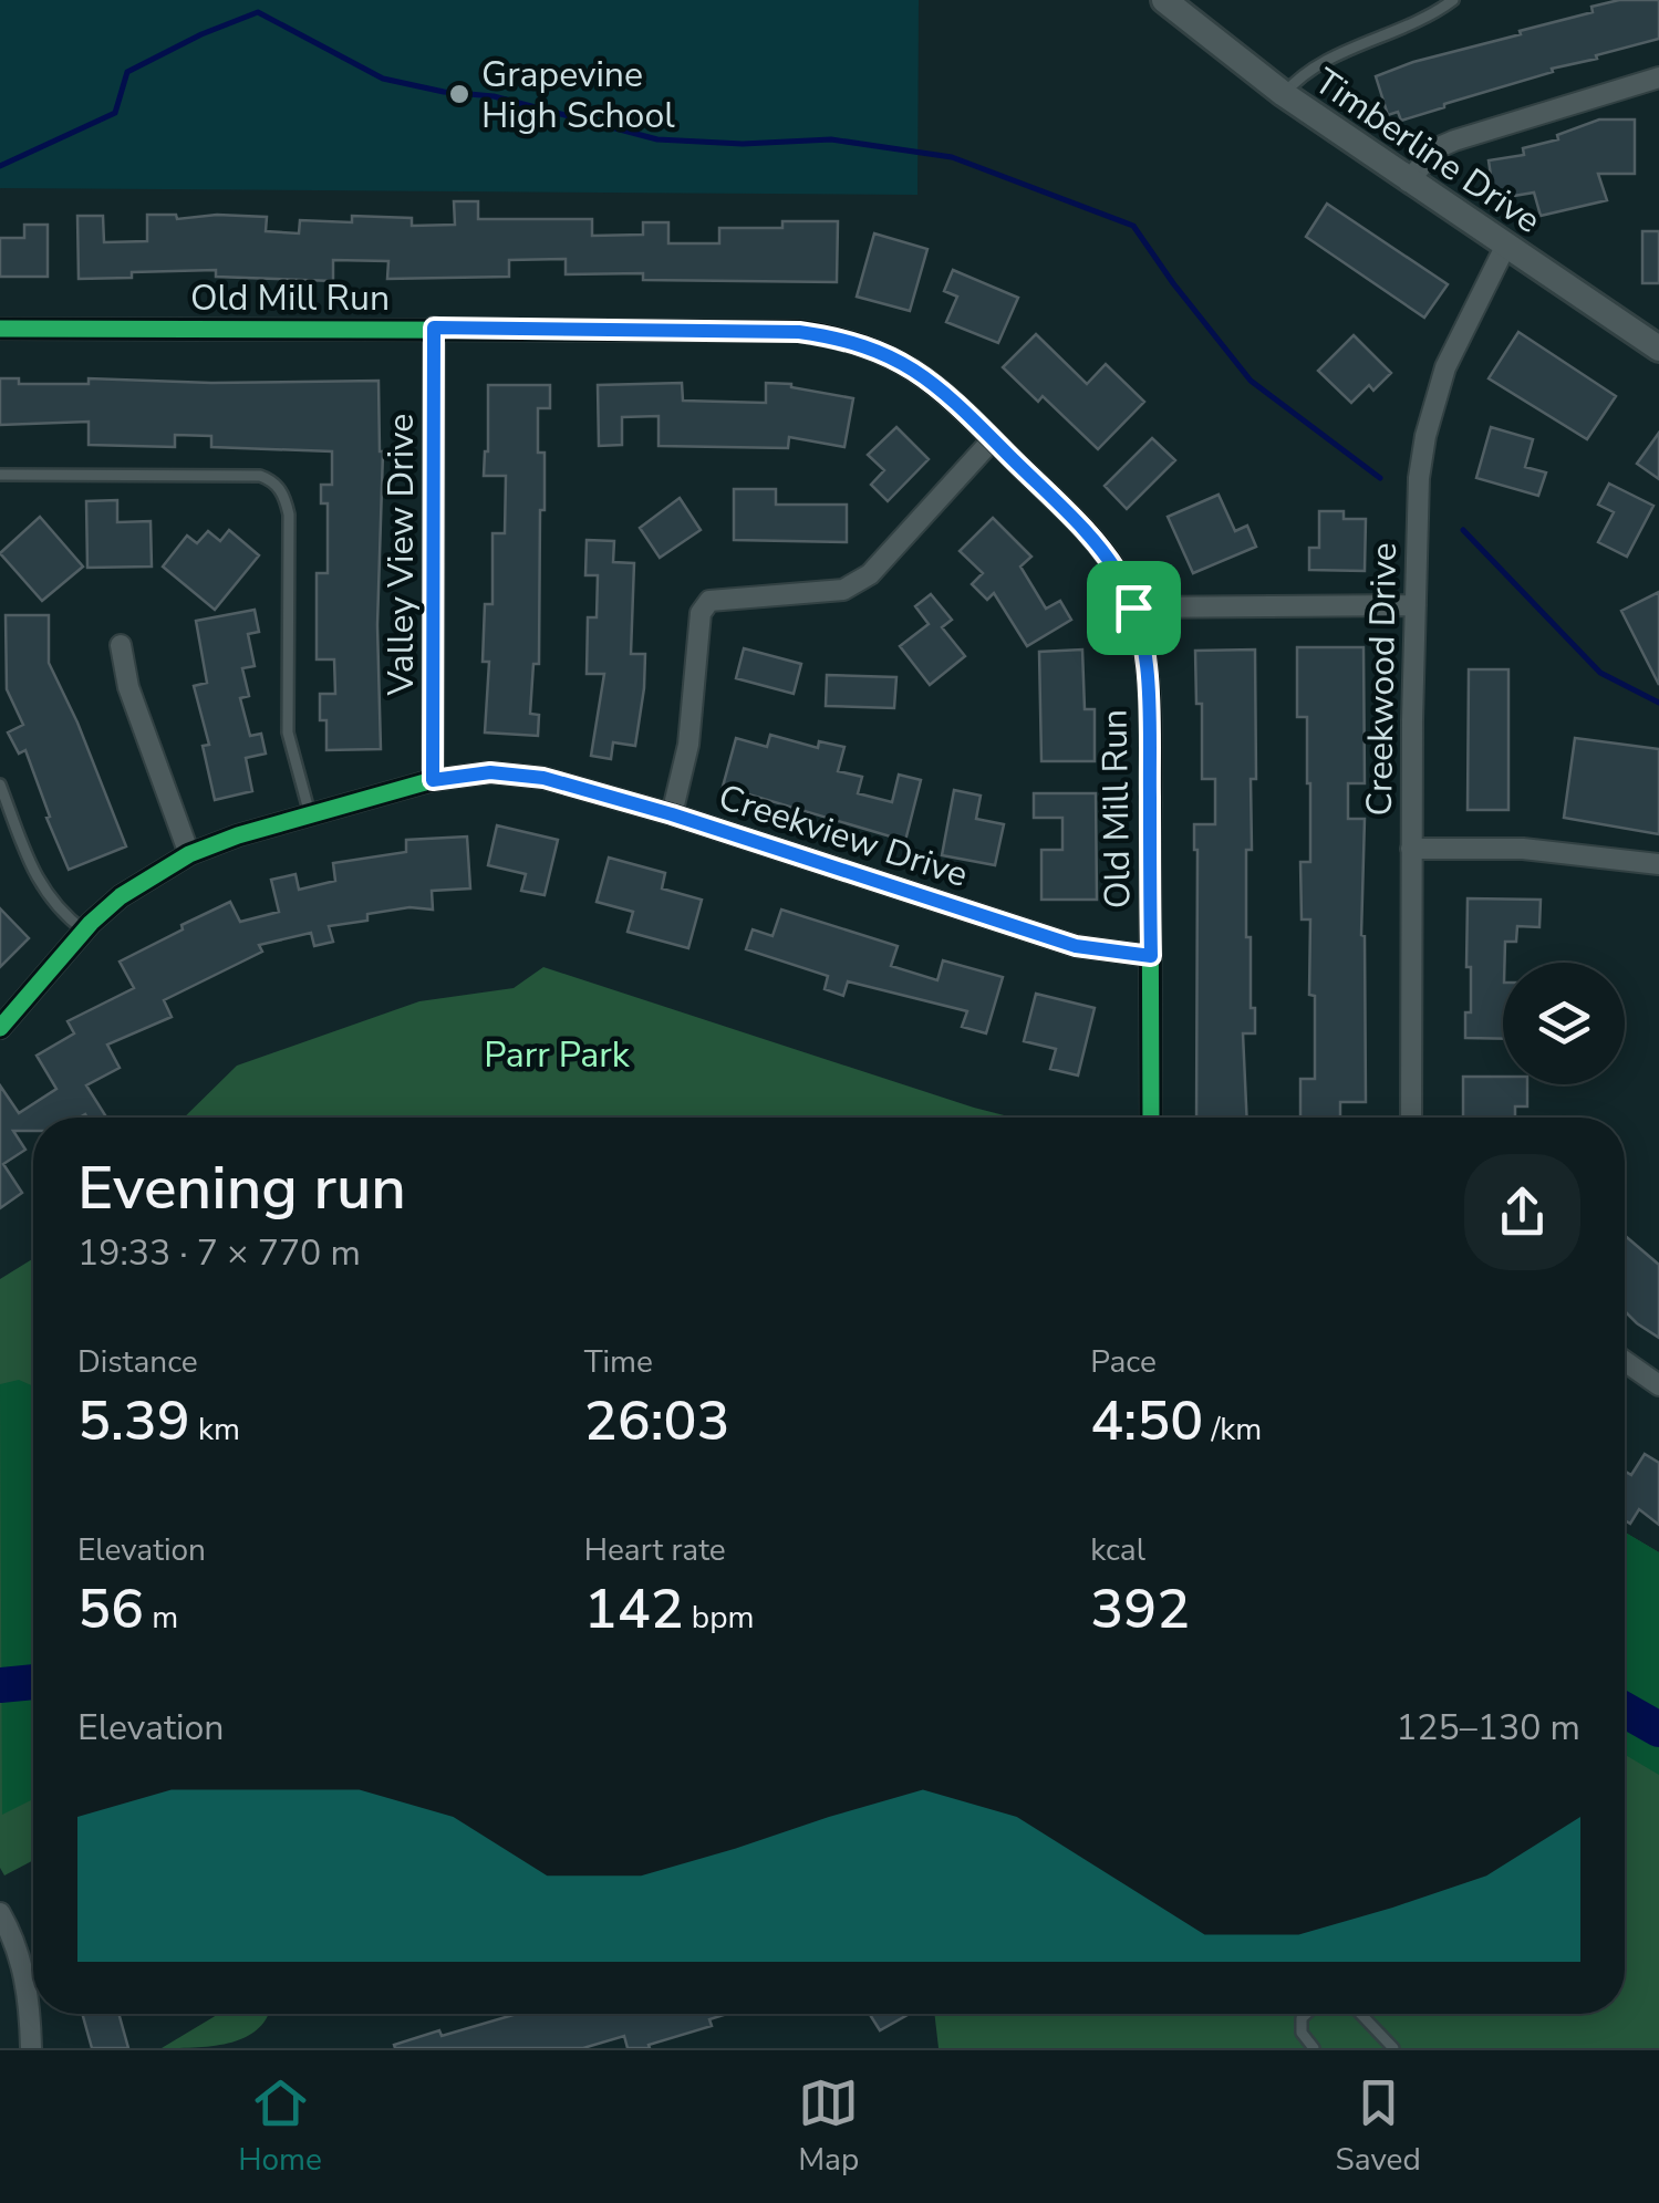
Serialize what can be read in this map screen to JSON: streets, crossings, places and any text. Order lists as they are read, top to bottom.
{
  "streets": {
    "street": [
      "Timberline Drive",
      "Old Mill Run",
      "Valley View Drive",
      "Creekwood Drive",
      "Creekview Drive"
    ]
  },
  "crossings": [
    ["Timberline Drive", "Creekwood Drive"],
    ["Old Mill Run", "Valley View Drive"],
    ["Old Mill Run", "Creekview Drive"],
    ["Valley View Drive", "Creekview Drive"]
  ],
  "parks": ["Parr Park"],
  "places": ["Grapevine High School"],
  "page": {
    "heading": ["Evening run", "19:33 · 7 × 770 m"],
    "stats": [
      ["Distance", "5.39 km"],
      ["Time", "26:03"],
      ["Pace", "4:50 /km"],
      ["Elevation", "56 m"],
      ["Heart rate", "142 bpm"],
      ["kcal", "392"]
    ],
    "chart": ["Elevation", "125–130 m"],
    "tabs": ["Home", "Map", "Saved"]
  }
}
